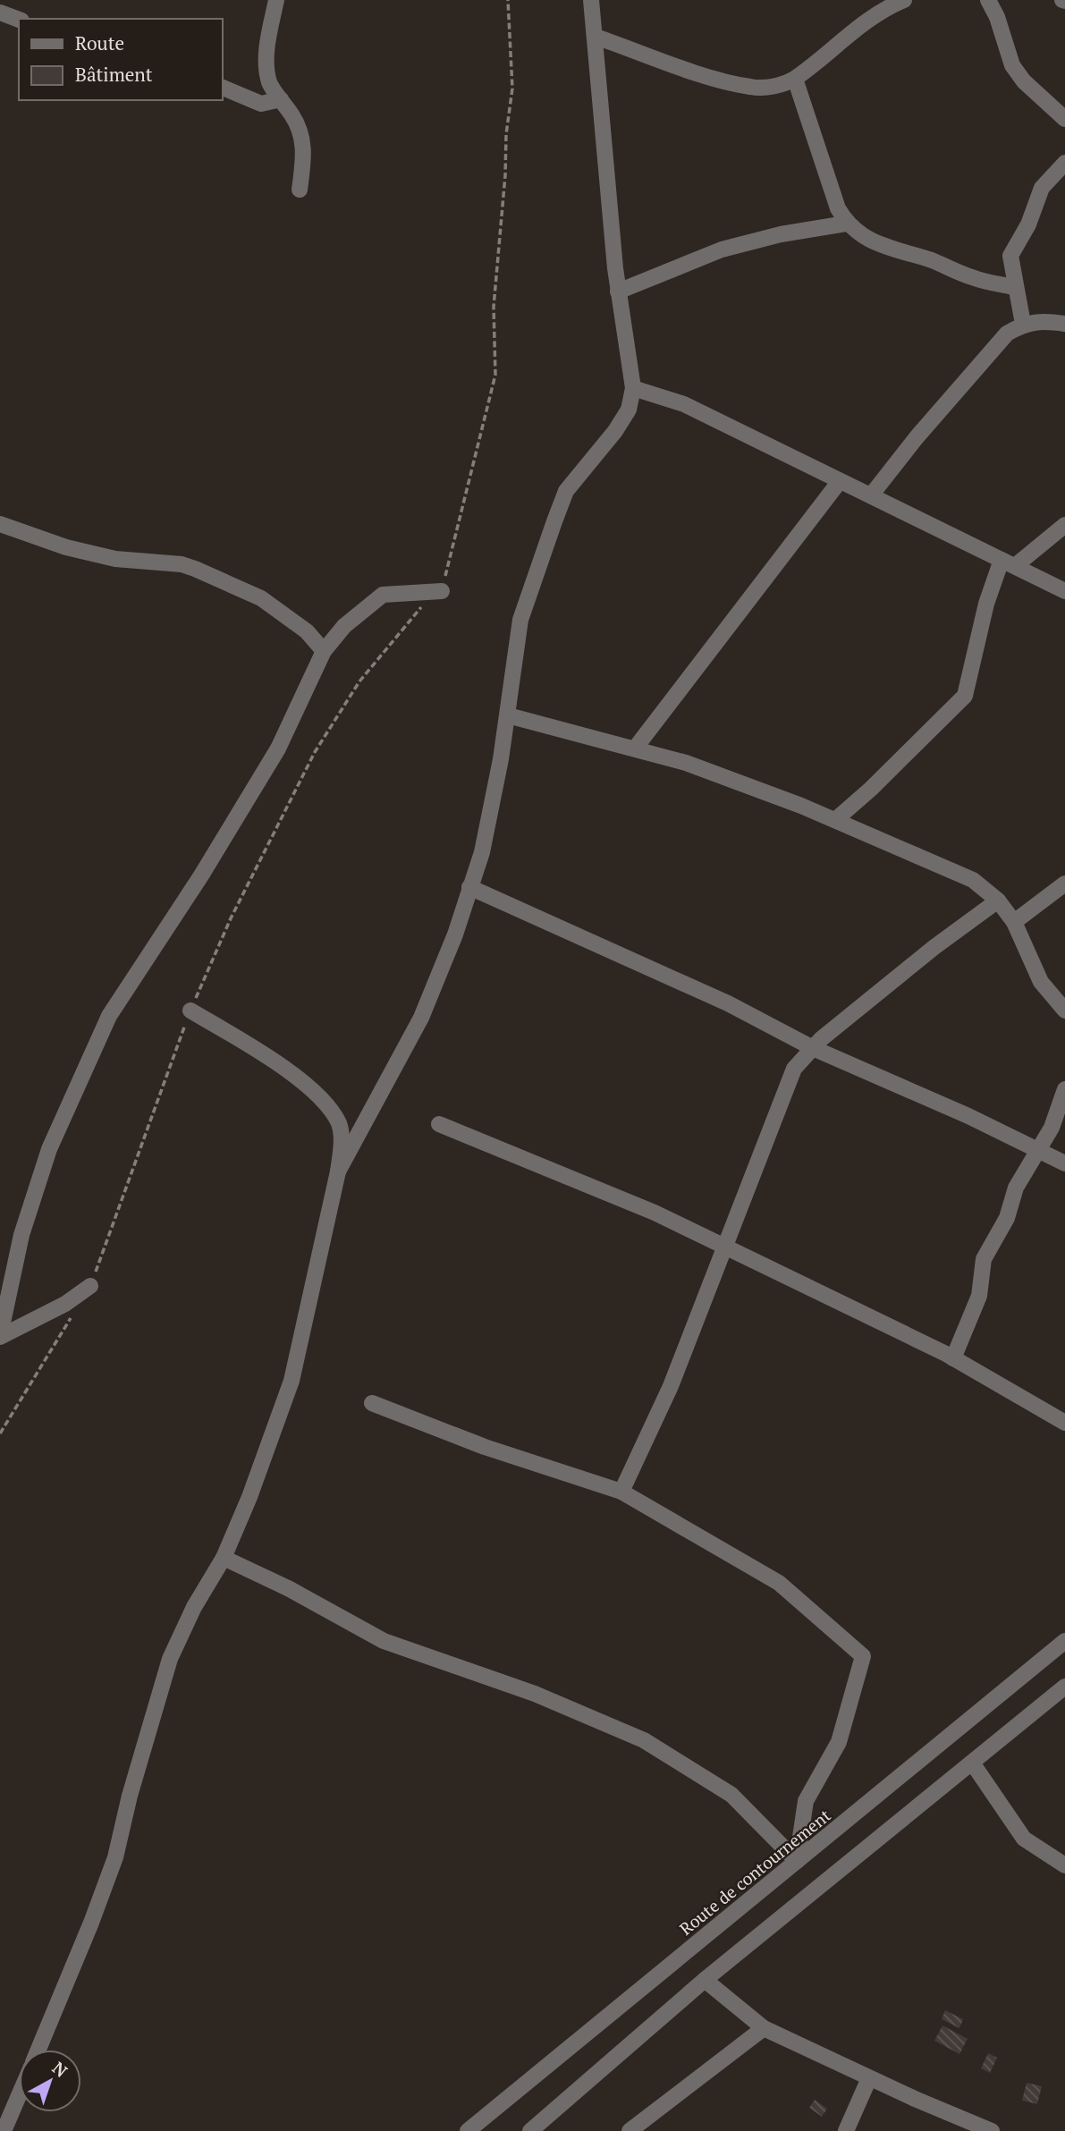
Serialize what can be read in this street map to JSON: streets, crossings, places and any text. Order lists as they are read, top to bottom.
{
  "streets": {
    "street": ["Route de contournement"]
  },
  "legend": ["Route", "Bâtiment"],
  "north": "top right"
}
